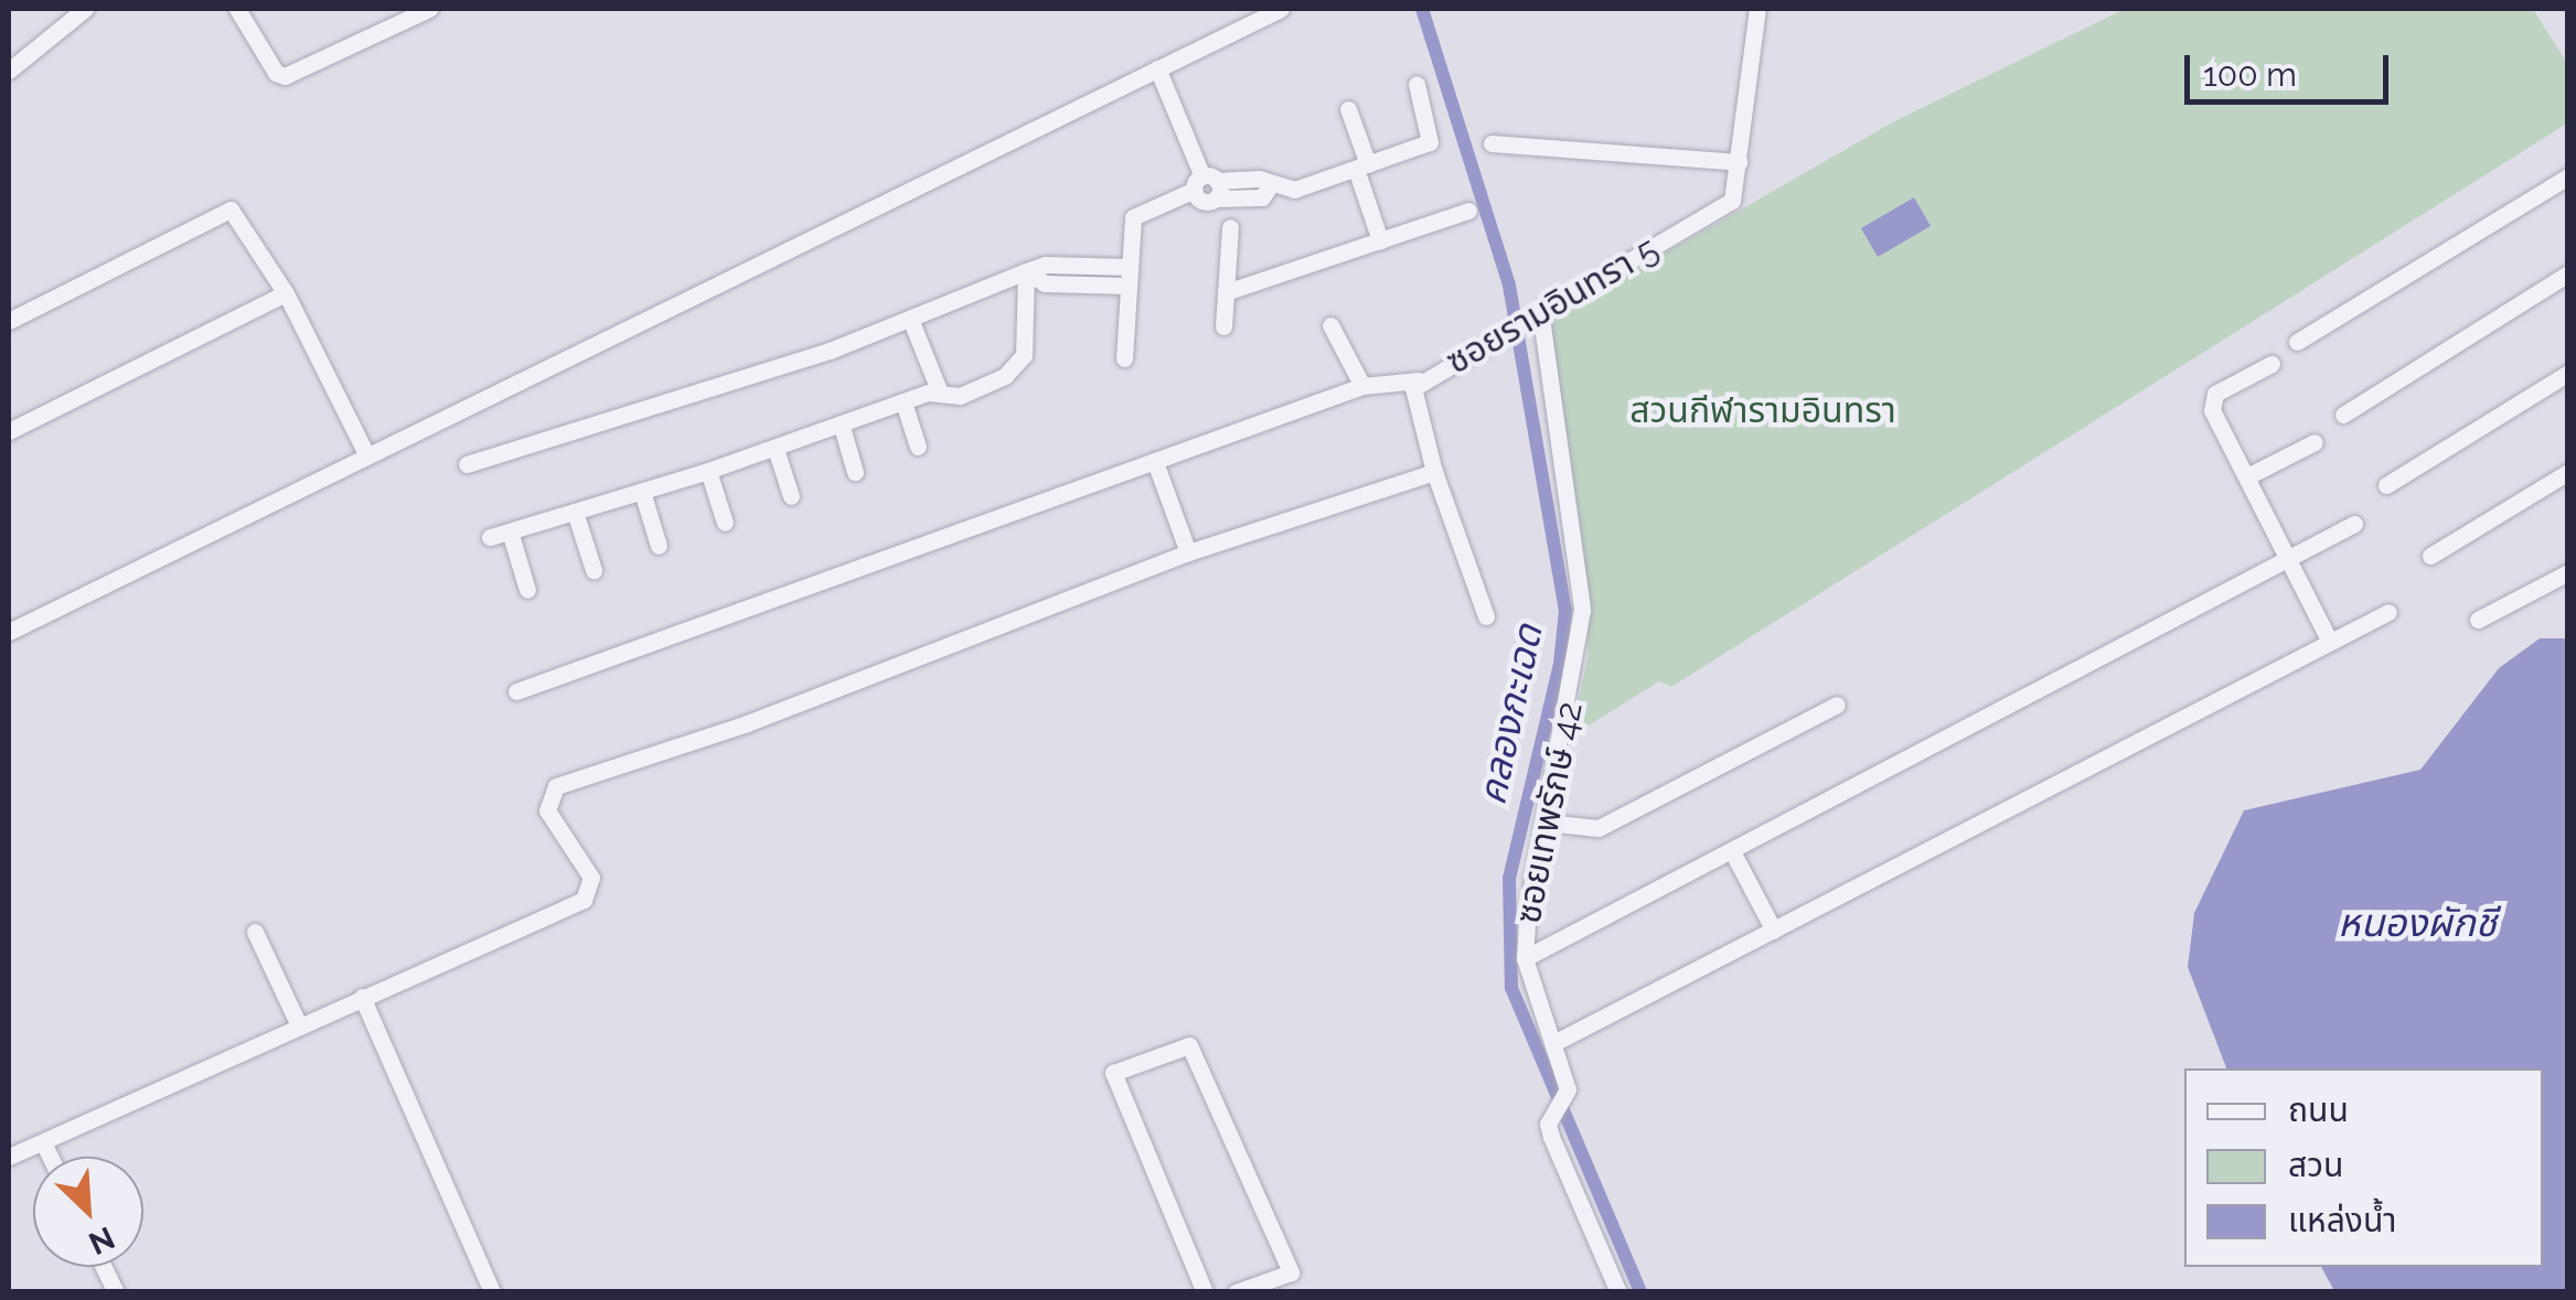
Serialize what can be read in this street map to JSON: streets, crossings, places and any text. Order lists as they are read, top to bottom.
{
  "streets": {
    "street": ["ซอยรามอินทรา 5", "ซอยเทพรักษ์ 42"]
  },
  "crossings": [
    ["ซอยรามอินทรา 5", "ซอยเทพรักษ์ 42"]
  ],
  "water": ["คลองกะเฉด", "หนองผักชี"],
  "parks": ["สวนกีฬารามอินทรา"],
  "legend": ["ถนน", "สวน", "แหล่งน้ำ"],
  "scale_bar": "100 m",
  "north": "bottom right"
}
